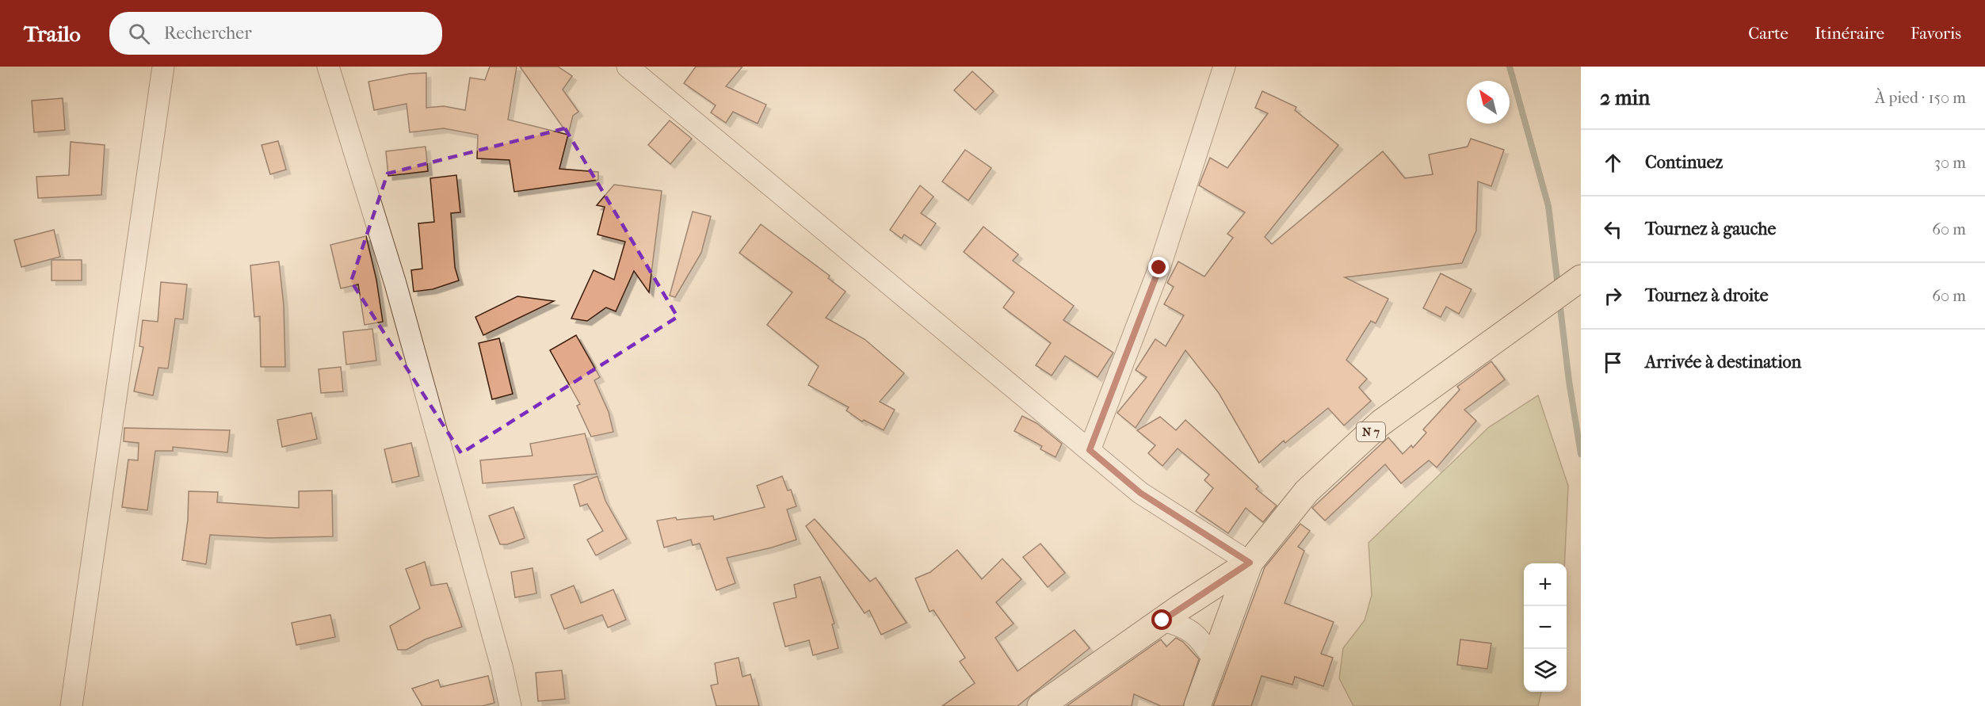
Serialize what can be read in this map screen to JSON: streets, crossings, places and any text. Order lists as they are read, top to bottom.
{
  "streets": {
    "main road": ["N 7"]
  },
  "north": "top left",
  "page": {
    "header": "Trailo",
    "search": "Rechercher",
    "nav": ["Carte", "Itinéraire", "Favoris"],
    "heading": ["2 min", "À pied · 150 m"],
    "list": [
      ["Continuez", "30 m"],
      ["Tournez à gauche", "60 m"],
      ["Tournez à droite", "60 m"],
      "Arrivée à destination"
    ],
    "map_buttons": ["+", "−"]
  }
}
